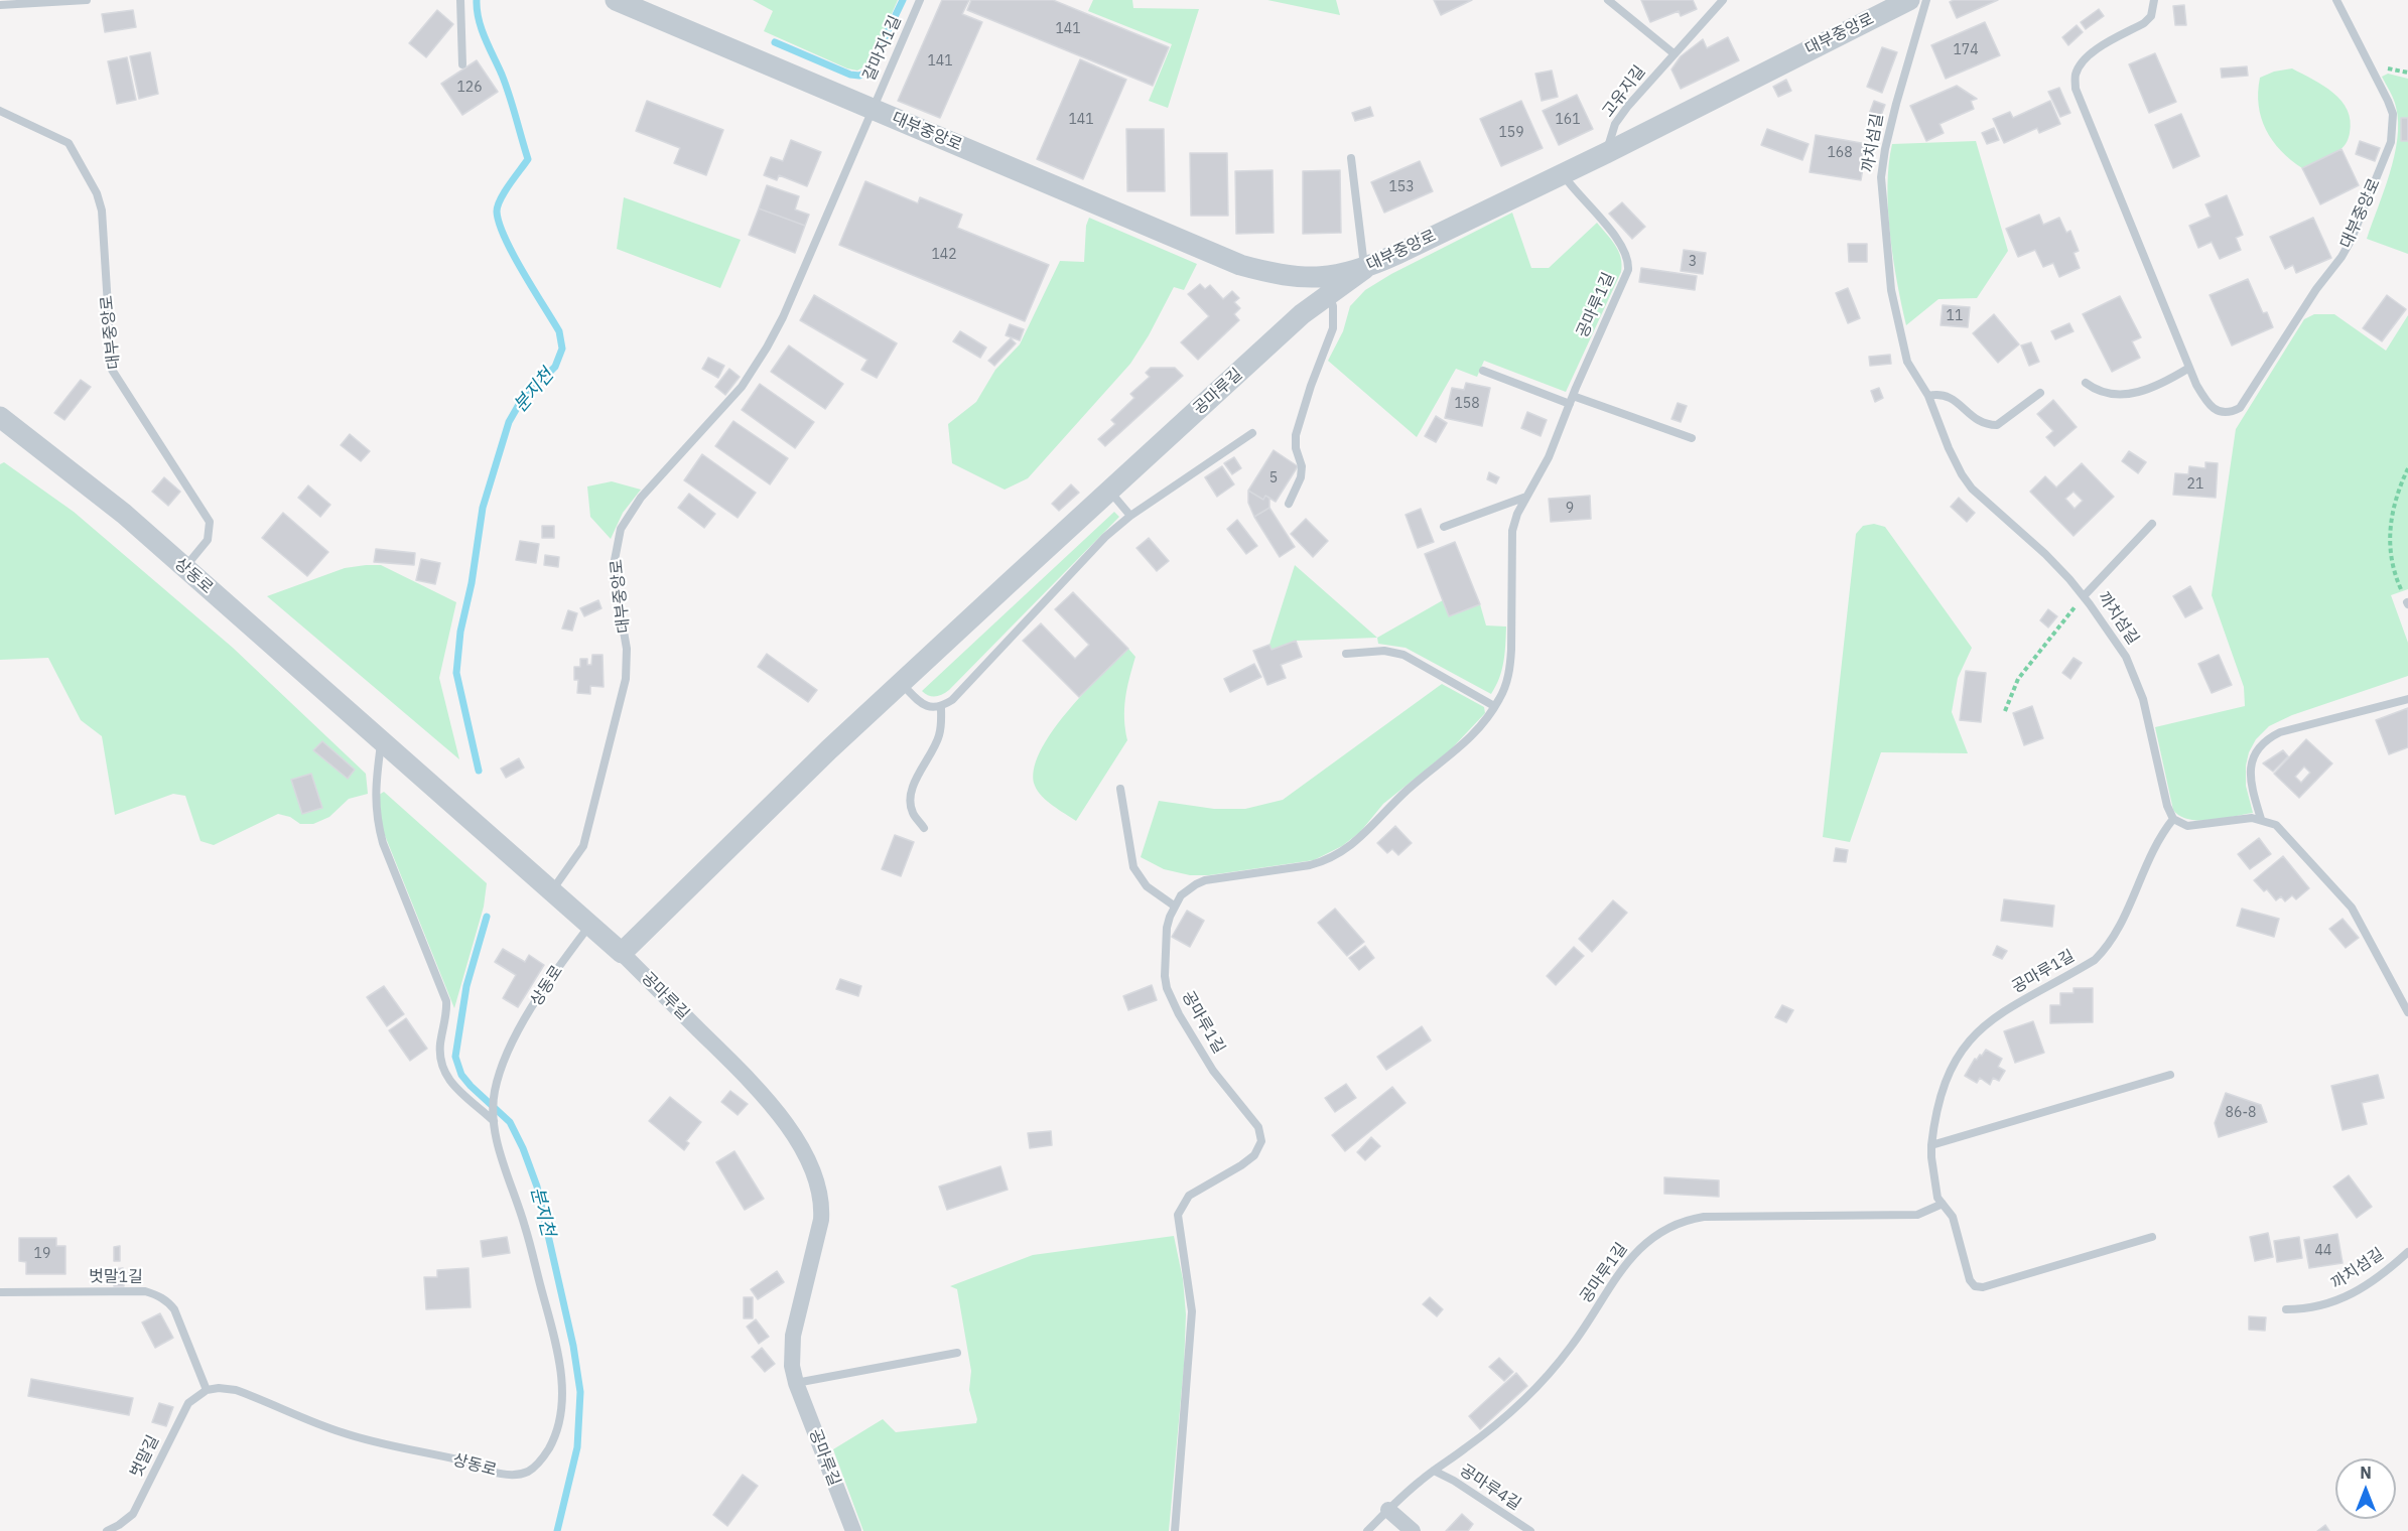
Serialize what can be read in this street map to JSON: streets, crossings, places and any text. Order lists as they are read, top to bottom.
{
  "streets": {
    "street": ["대부중앙로", "공마루길", "상동로"],
    "lane": [
      "갈마지1길",
      "고유지길",
      "까치섬길",
      "공마루1길",
      "벗말1길",
      "벗말길",
      "공마루4길"
    ]
  },
  "crossings": [
    ["대부중앙로", "갈마지1길"],
    ["대부중앙로", "고유지길"],
    ["대부중앙로", "공마루1길"],
    ["대부중앙로", "공마루길"],
    ["대부중앙로", "상동로"],
    ["까치섬길", "공마루1길"],
    ["공마루1길", "공마루4길"],
    ["공마루길", "상동로"],
    ["상동로", "벗말1길"],
    ["상동로", "벗말길"],
    ["벗말1길", "벗말길"]
  ],
  "water": ["분지천"],
  "house_numbers": [
    "141",
    "174",
    "141",
    "126",
    "141",
    "161",
    "159",
    "168",
    "153",
    "142",
    "3",
    "11",
    "158",
    "5",
    "21",
    "9",
    "86-8",
    "44",
    "19"
  ],
  "north": "top"
}
